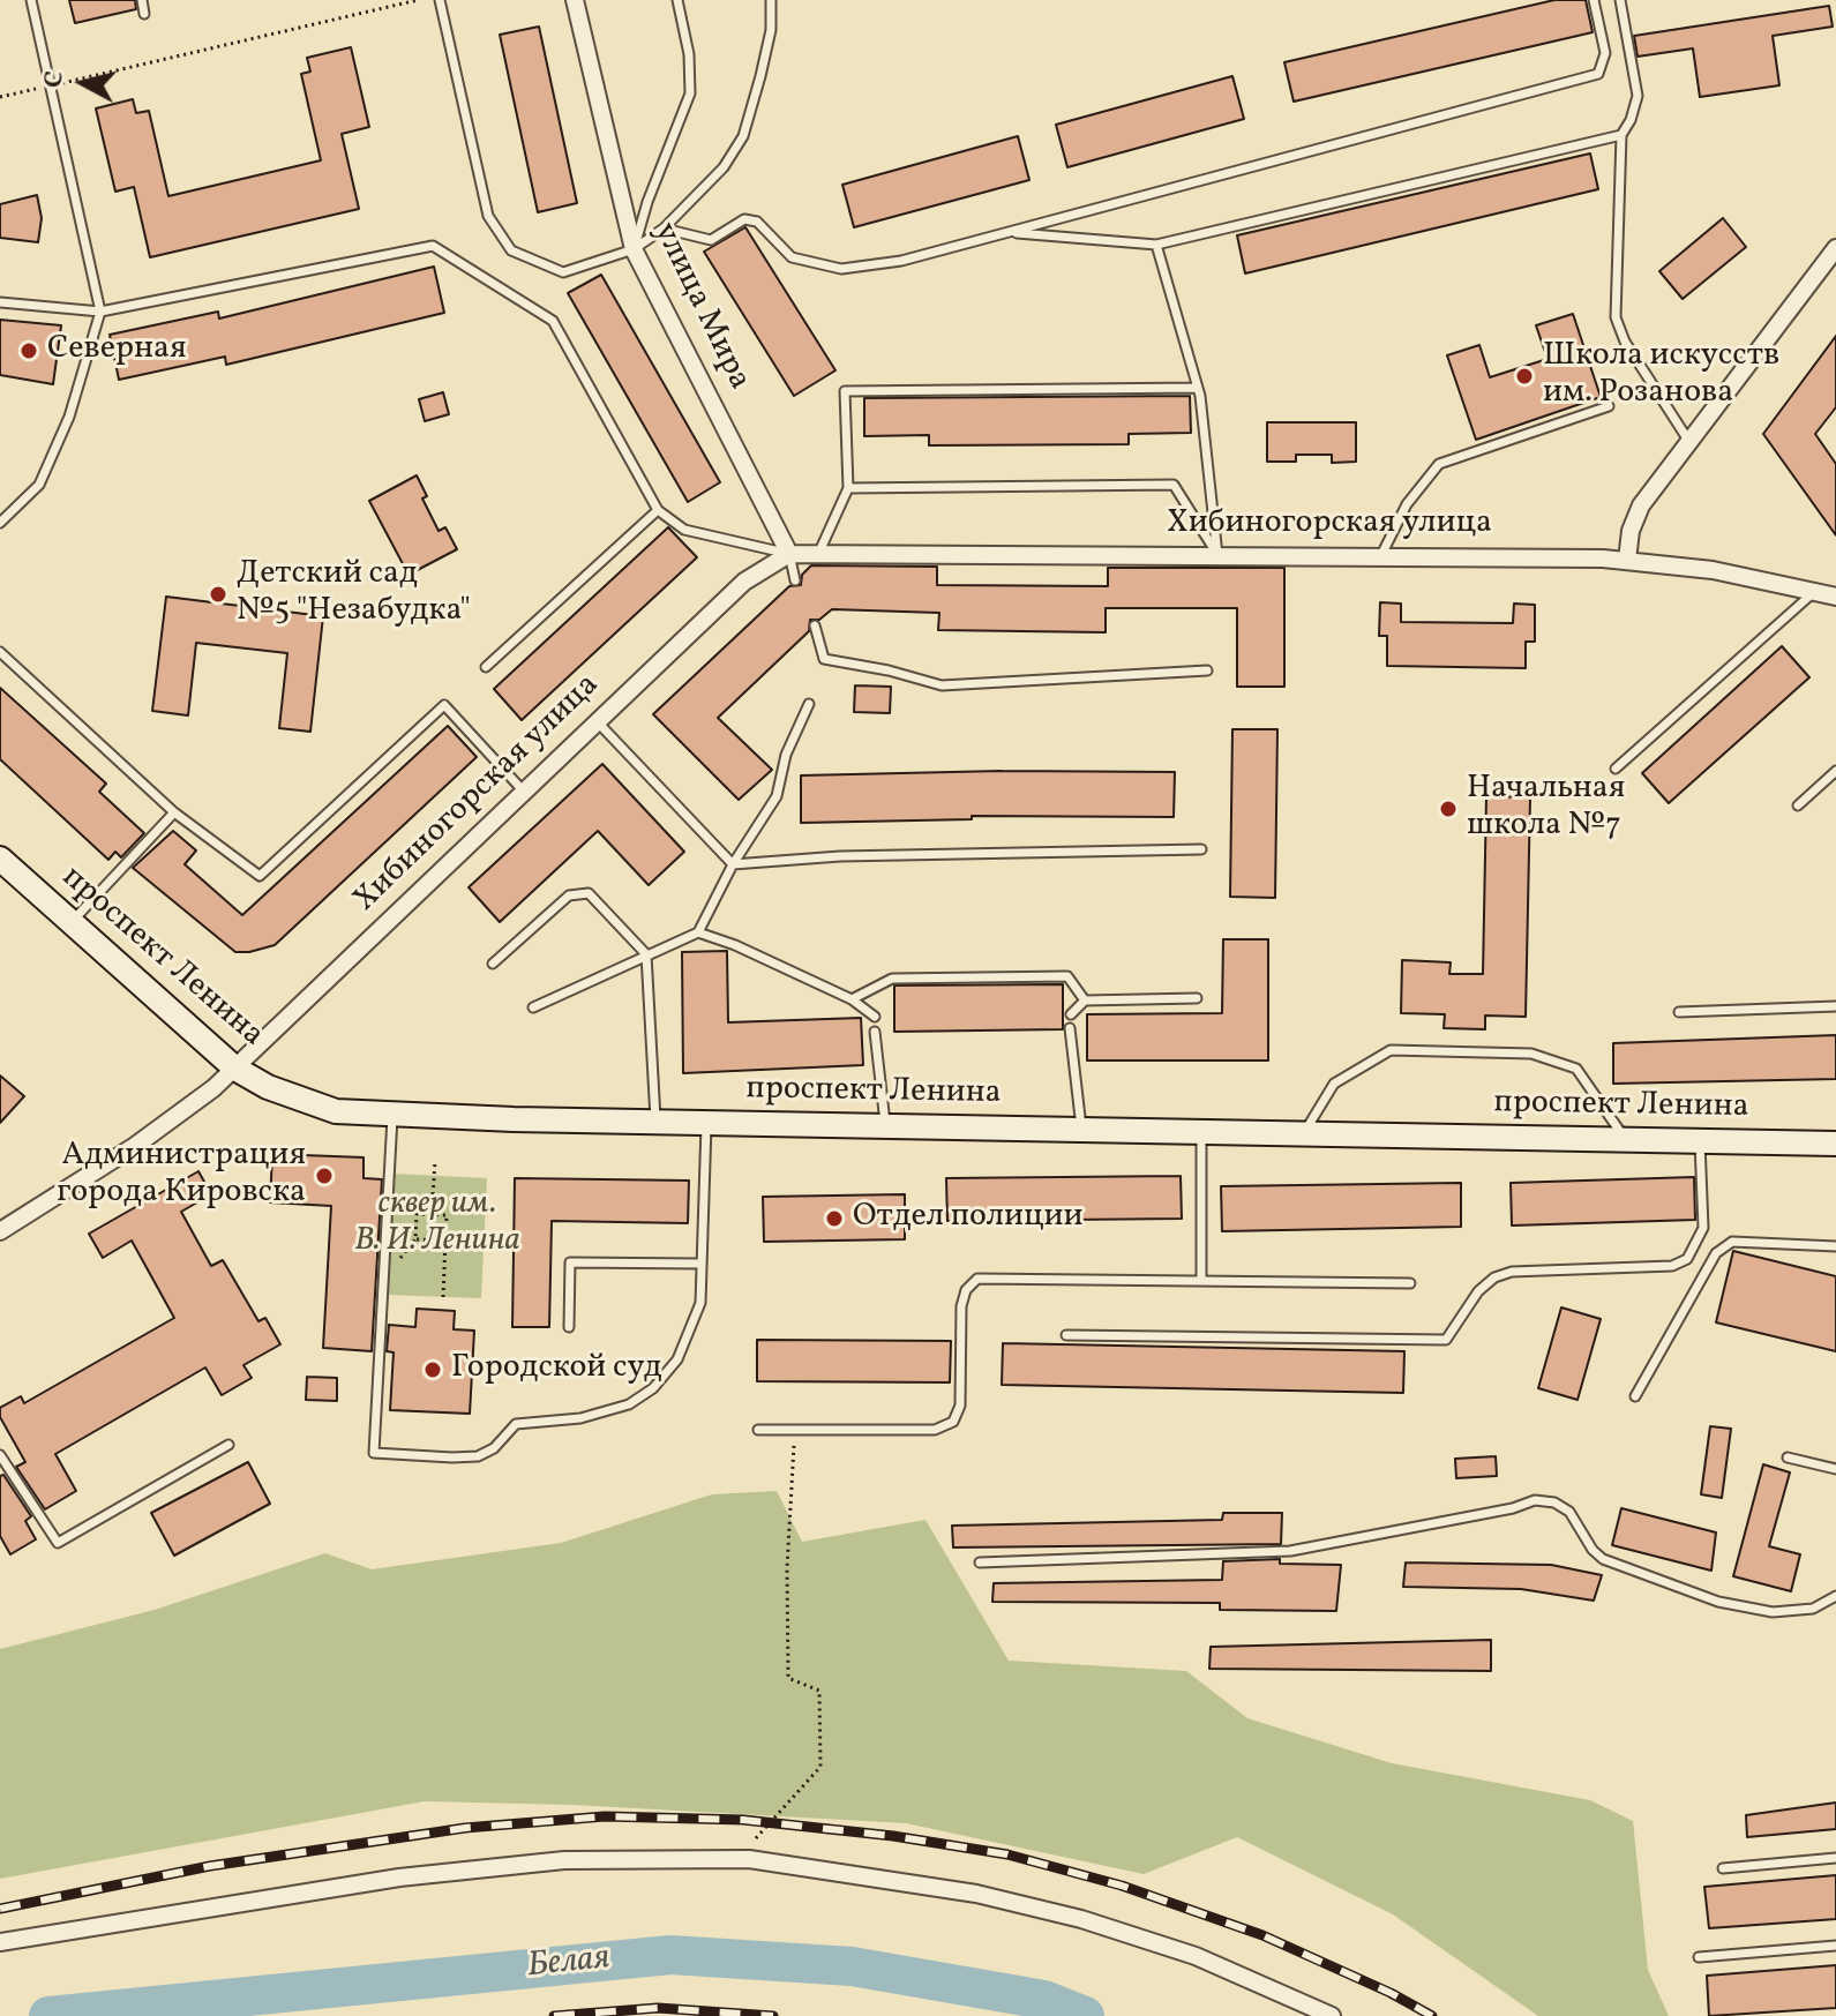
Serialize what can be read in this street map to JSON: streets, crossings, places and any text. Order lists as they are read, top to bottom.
{
  "streets": {
    "main road": ["проспект Ленина"],
    "street": ["улица Мира", "Хибиногорская улица"]
  },
  "crossings": [
    ["улица Мира", "Хибиногорская улица"],
    ["Хибиногорская улица", "проспект Ленина"]
  ],
  "water": ["Белая"],
  "parks": ["сквер им. В. И. Ленина"],
  "places": [
    "Северная",
    "Школа искусств им. Розанова",
    "Детский сад №5 \"Незабудка\"",
    "Начальная школа №7",
    "Администрация города Кировска",
    "Отдел полиции",
    "Городской суд"
  ],
  "north": "left"
}
